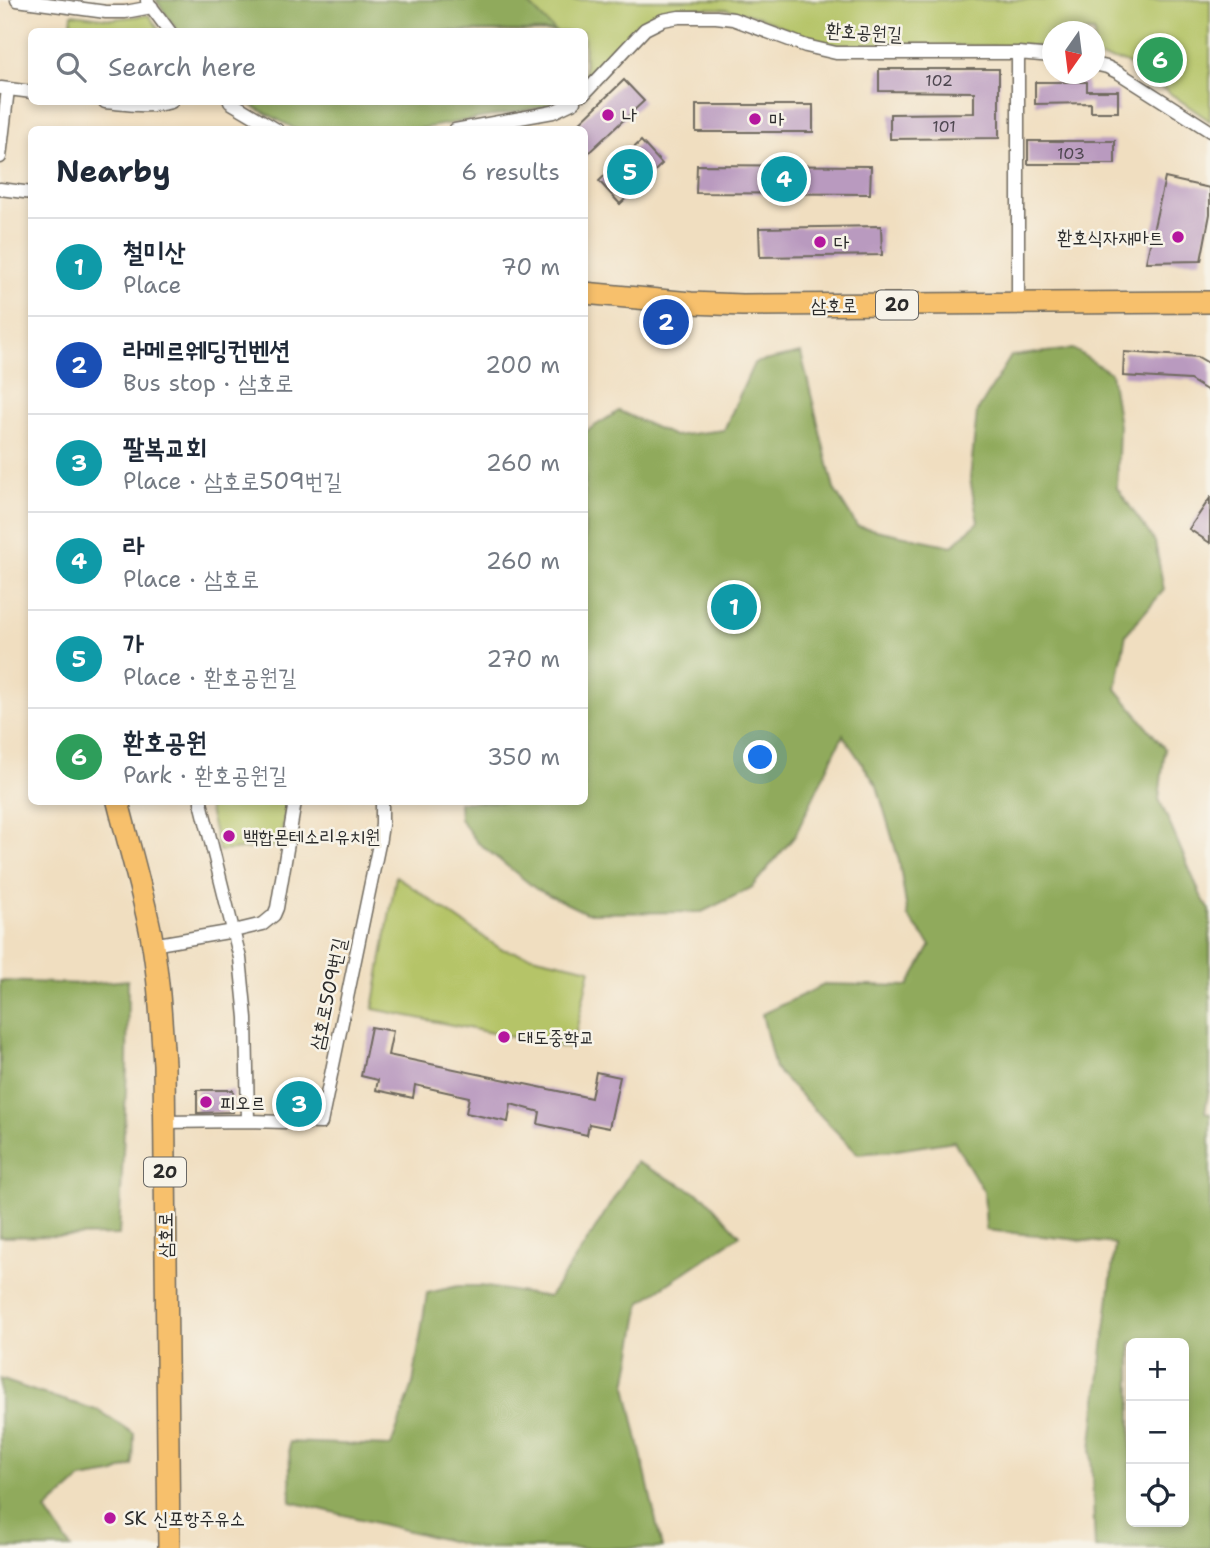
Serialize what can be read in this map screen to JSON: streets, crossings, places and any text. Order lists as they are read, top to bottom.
{
  "streets": {
    "main road": ["삼호로", "20"],
    "street": ["환호공원길", "삼호로509번길"]
  },
  "crossings": [
    ["삼호로", "삼호로509번길"]
  ],
  "places": [
    "나",
    "마",
    "환호식자재마트",
    "다",
    "백합몬테소리유치원",
    "대도중학교",
    "피오르",
    "SK 신포항주유소"
  ],
  "house_numbers": ["102", "101", "103"],
  "north": "bottom",
  "page": {
    "search": "Search here",
    "pins": [
      "6",
      "5",
      "4",
      "2",
      "1",
      "3"
    ],
    "heading": ["Nearby", "6 results"],
    "list": [
      {
        "mark": "1",
        "name": "철미산",
        "note": "Place",
        "value": "70 m"
      },
      {
        "mark": "2",
        "name": "라메르웨딩컨벤션",
        "note": "Bus stop · 삼호로",
        "value": "200 m"
      },
      {
        "mark": "3",
        "name": "팔복교회",
        "note": "Place · 삼호로509번길",
        "value": "260 m"
      },
      {
        "mark": "4",
        "name": "라",
        "note": "Place · 삼호로",
        "value": "260 m"
      },
      {
        "mark": "5",
        "name": "가",
        "note": "Place · 환호공원길",
        "value": "270 m"
      },
      {
        "mark": "6",
        "name": "환호공원",
        "note": "Park · 환호공원길",
        "value": "350 m"
      }
    ],
    "map_buttons": ["+", "−"]
  }
}
